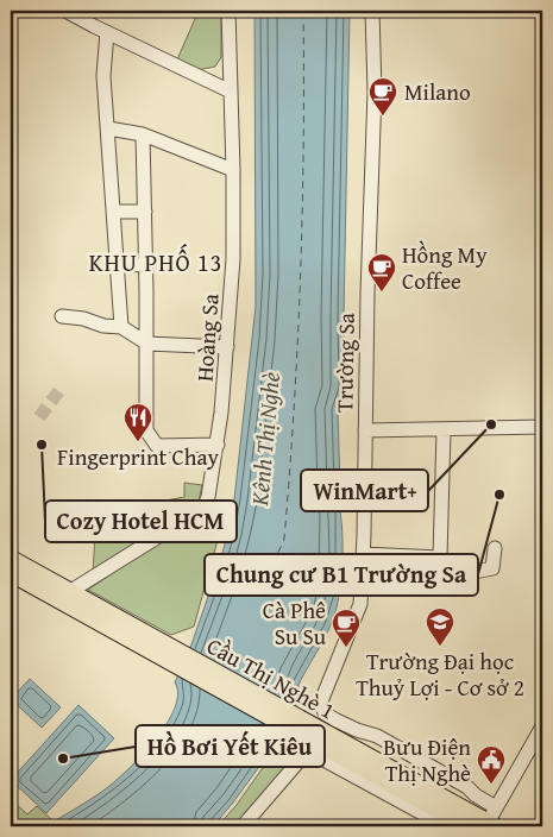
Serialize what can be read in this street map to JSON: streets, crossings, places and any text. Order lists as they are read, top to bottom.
{
  "streets": {
    "main road": ["Cầu Thị Nghè 1"],
    "street": ["Hoàng Sa", "Trường Sa"]
  },
  "districts": ["KHU PHỐ 13"],
  "water": ["Kênh Thị Nghè"],
  "places": {
    "cafe": ["Milano", "Hồng My Coffee", "Cà Phê Su Su"],
    "other": [
      "WinMart+",
      "Cozy Hotel HCM",
      "Chung cư B1 Trường Sa",
      "Hồ Bơi Yết Kiêu"
    ],
    "restaurant": ["Fingerprint Chay"],
    "school or university": ["Trường Đại học Thuỷ Lợi - Cơ sở 2"],
    "public building": ["Bưu Điện Thị Nghè"]
  }
}
